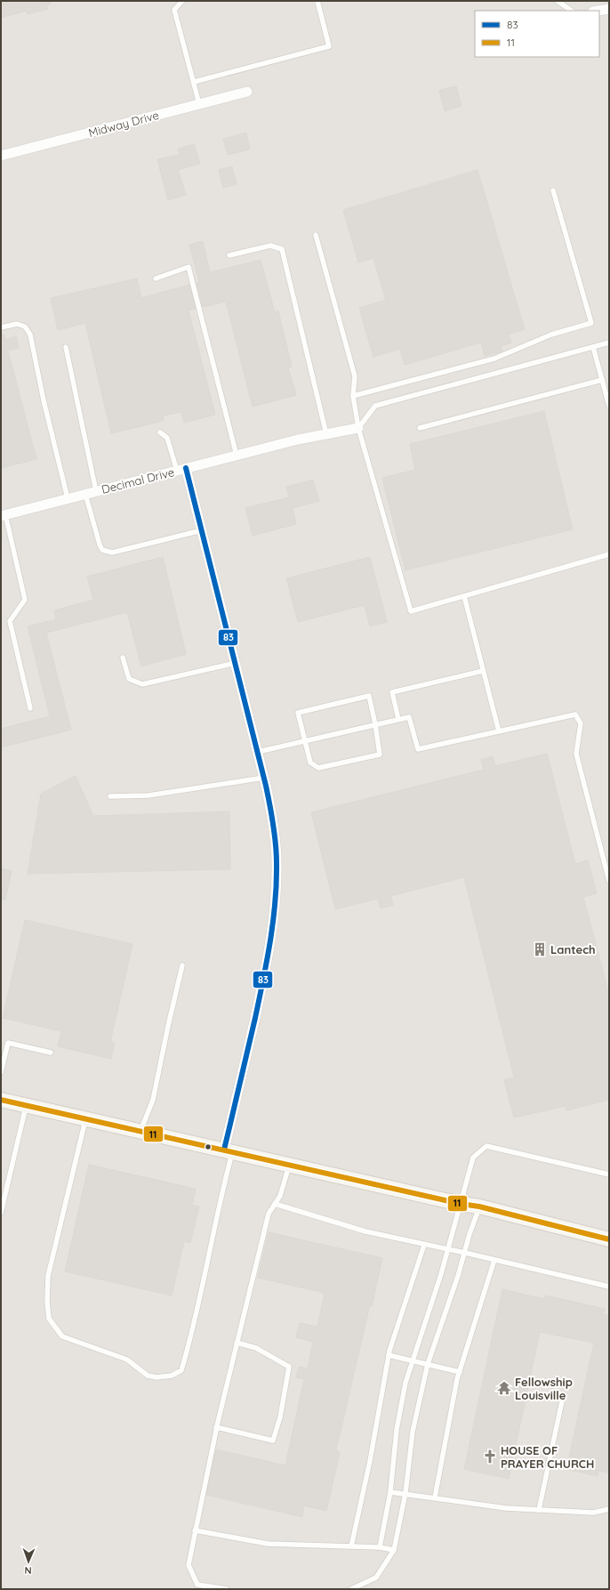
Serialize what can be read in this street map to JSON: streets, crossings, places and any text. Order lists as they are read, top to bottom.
{
  "streets": {
    "street": ["Midway Drive", "Decimal Drive"]
  },
  "places": {
    "building": ["Lantech"],
    "temple": ["Fellowship Louisville"],
    "church": ["HOUSE OF PRAYER CHURCH"]
  },
  "lines": ["transit line 83", "transit line 11"],
  "legend": ["83", "11"],
  "north": "bottom"
}
